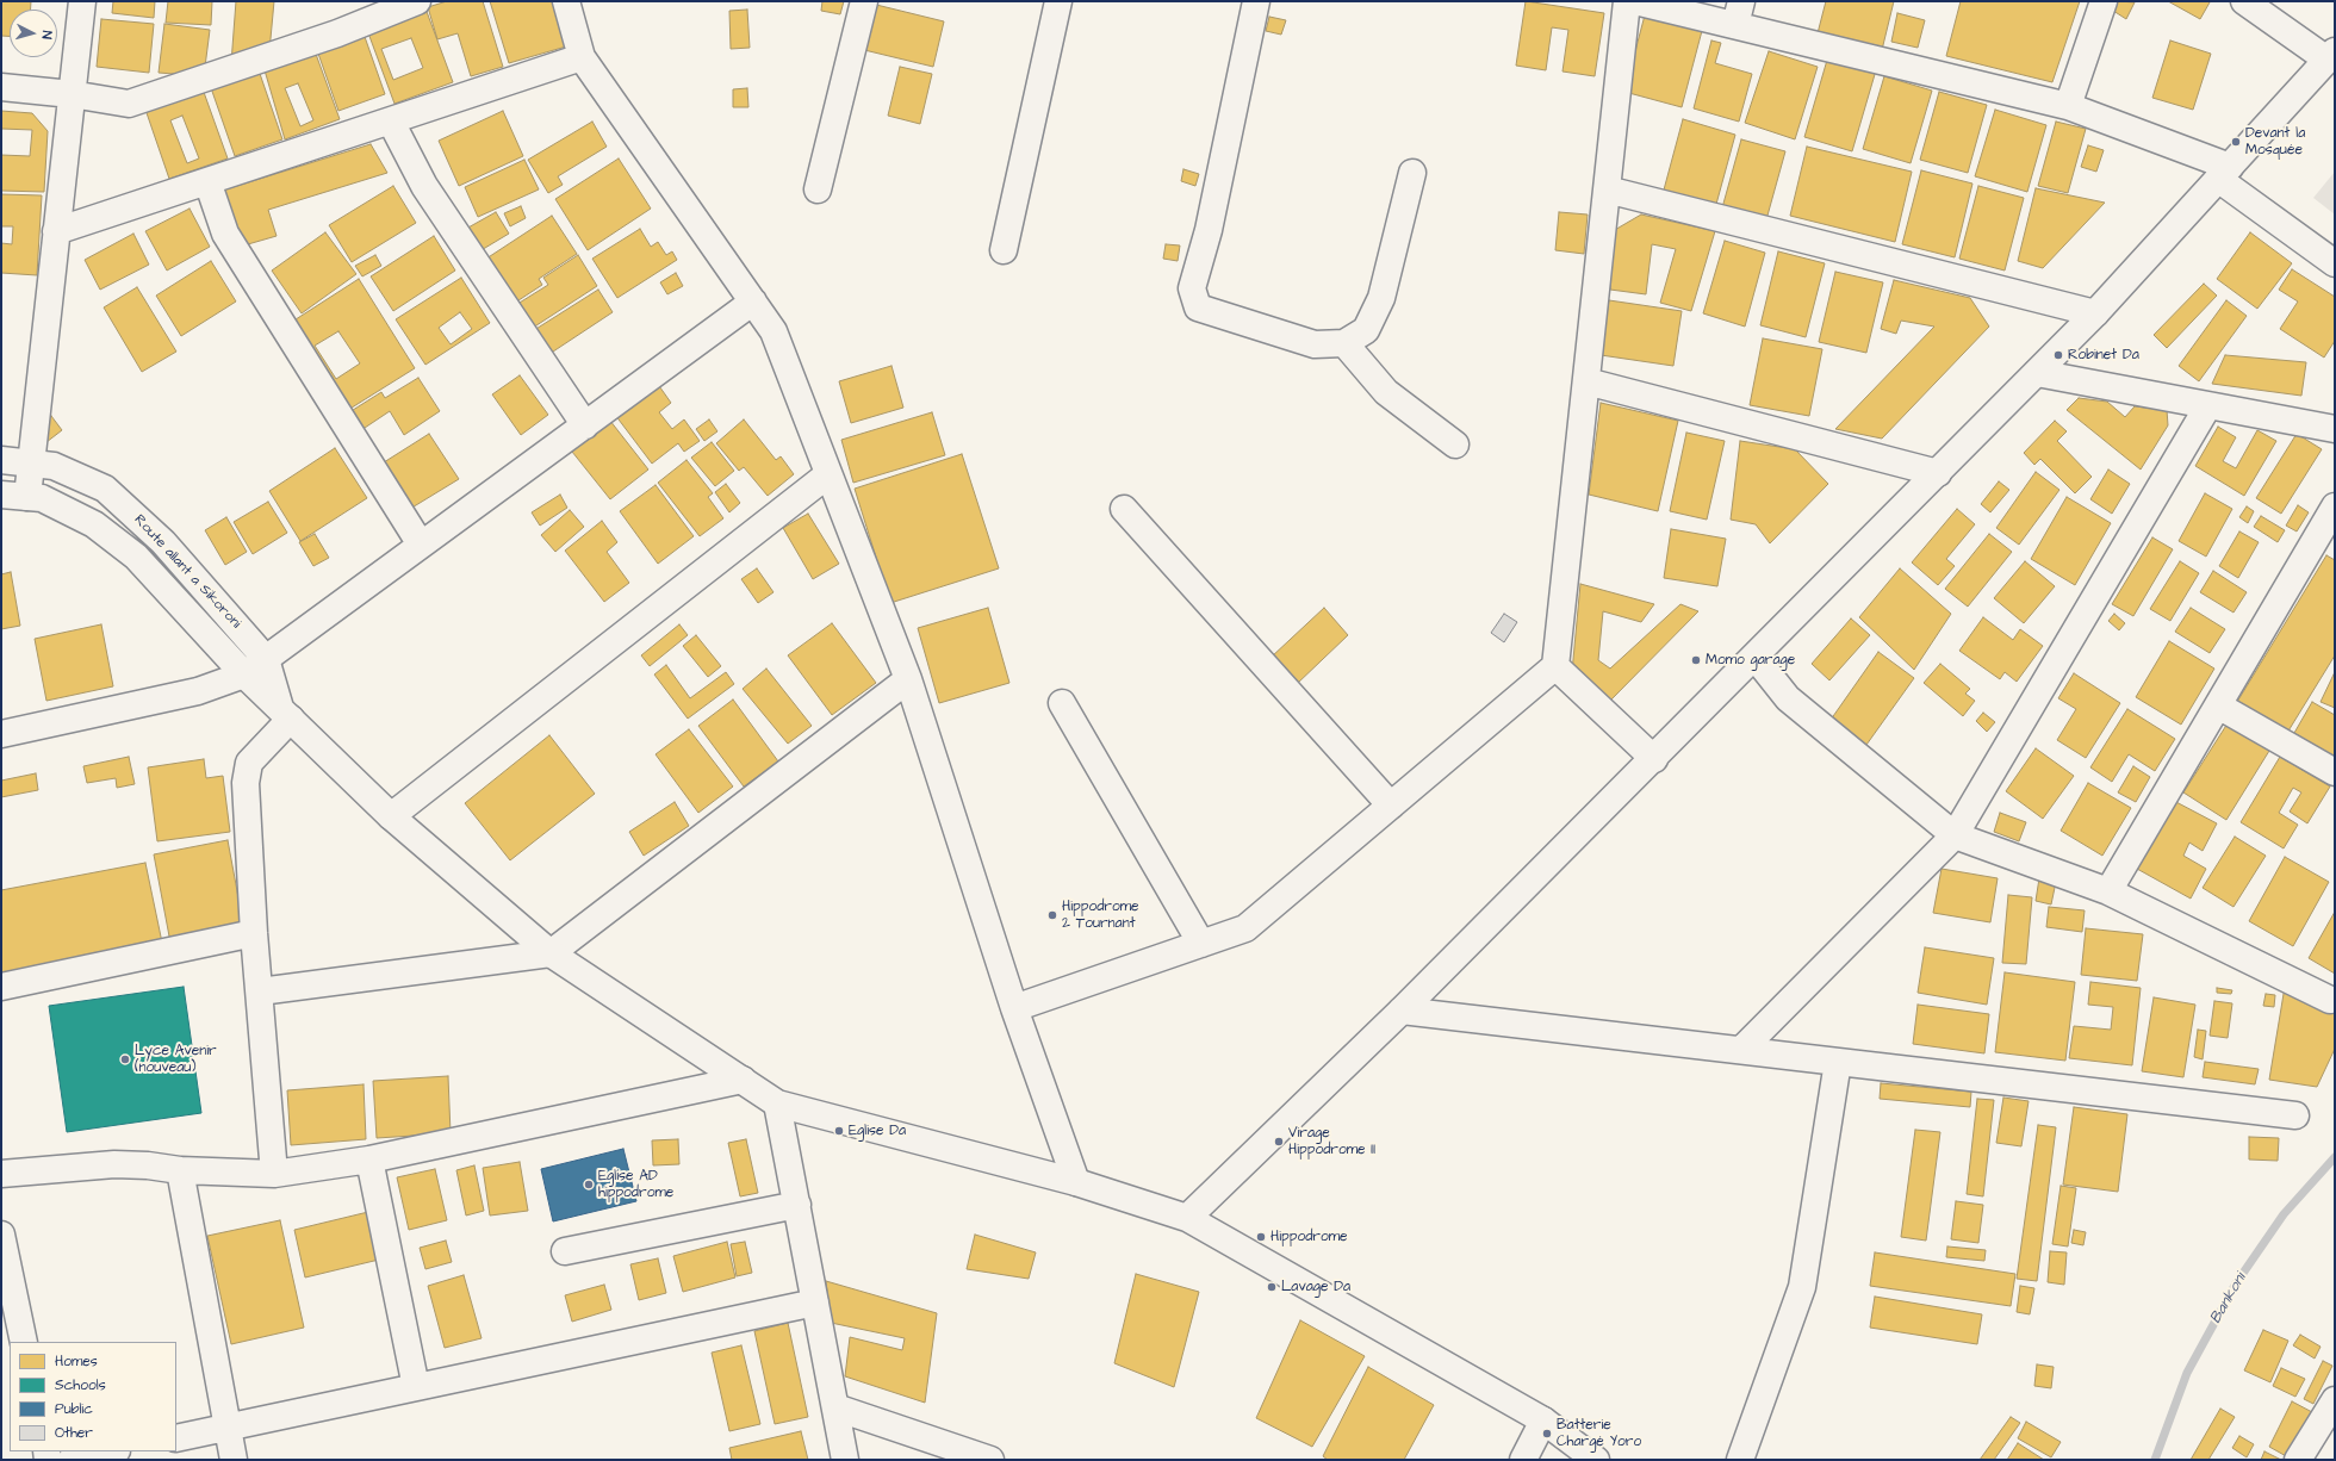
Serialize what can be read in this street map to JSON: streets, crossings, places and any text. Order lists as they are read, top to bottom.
{
  "streets": {
    "street": ["Route allant a Sikoroni"]
  },
  "water": ["Bankoni"],
  "places": [
    "Devant la Mosquée",
    "Robinet Da",
    "Momo garage",
    "Hippodrome 2 Tournant",
    "Lyce Avenir (nouveau)",
    "Eglise Da",
    "Virage Hippodrome II",
    "Eglise AD hippodrome",
    "Hippodrome",
    "Lavage Da",
    "Batterie Chargé Yoro"
  ],
  "legend": [
    "Homes",
    "Schools",
    "Public",
    "Other"
  ],
  "north": "right"
}
